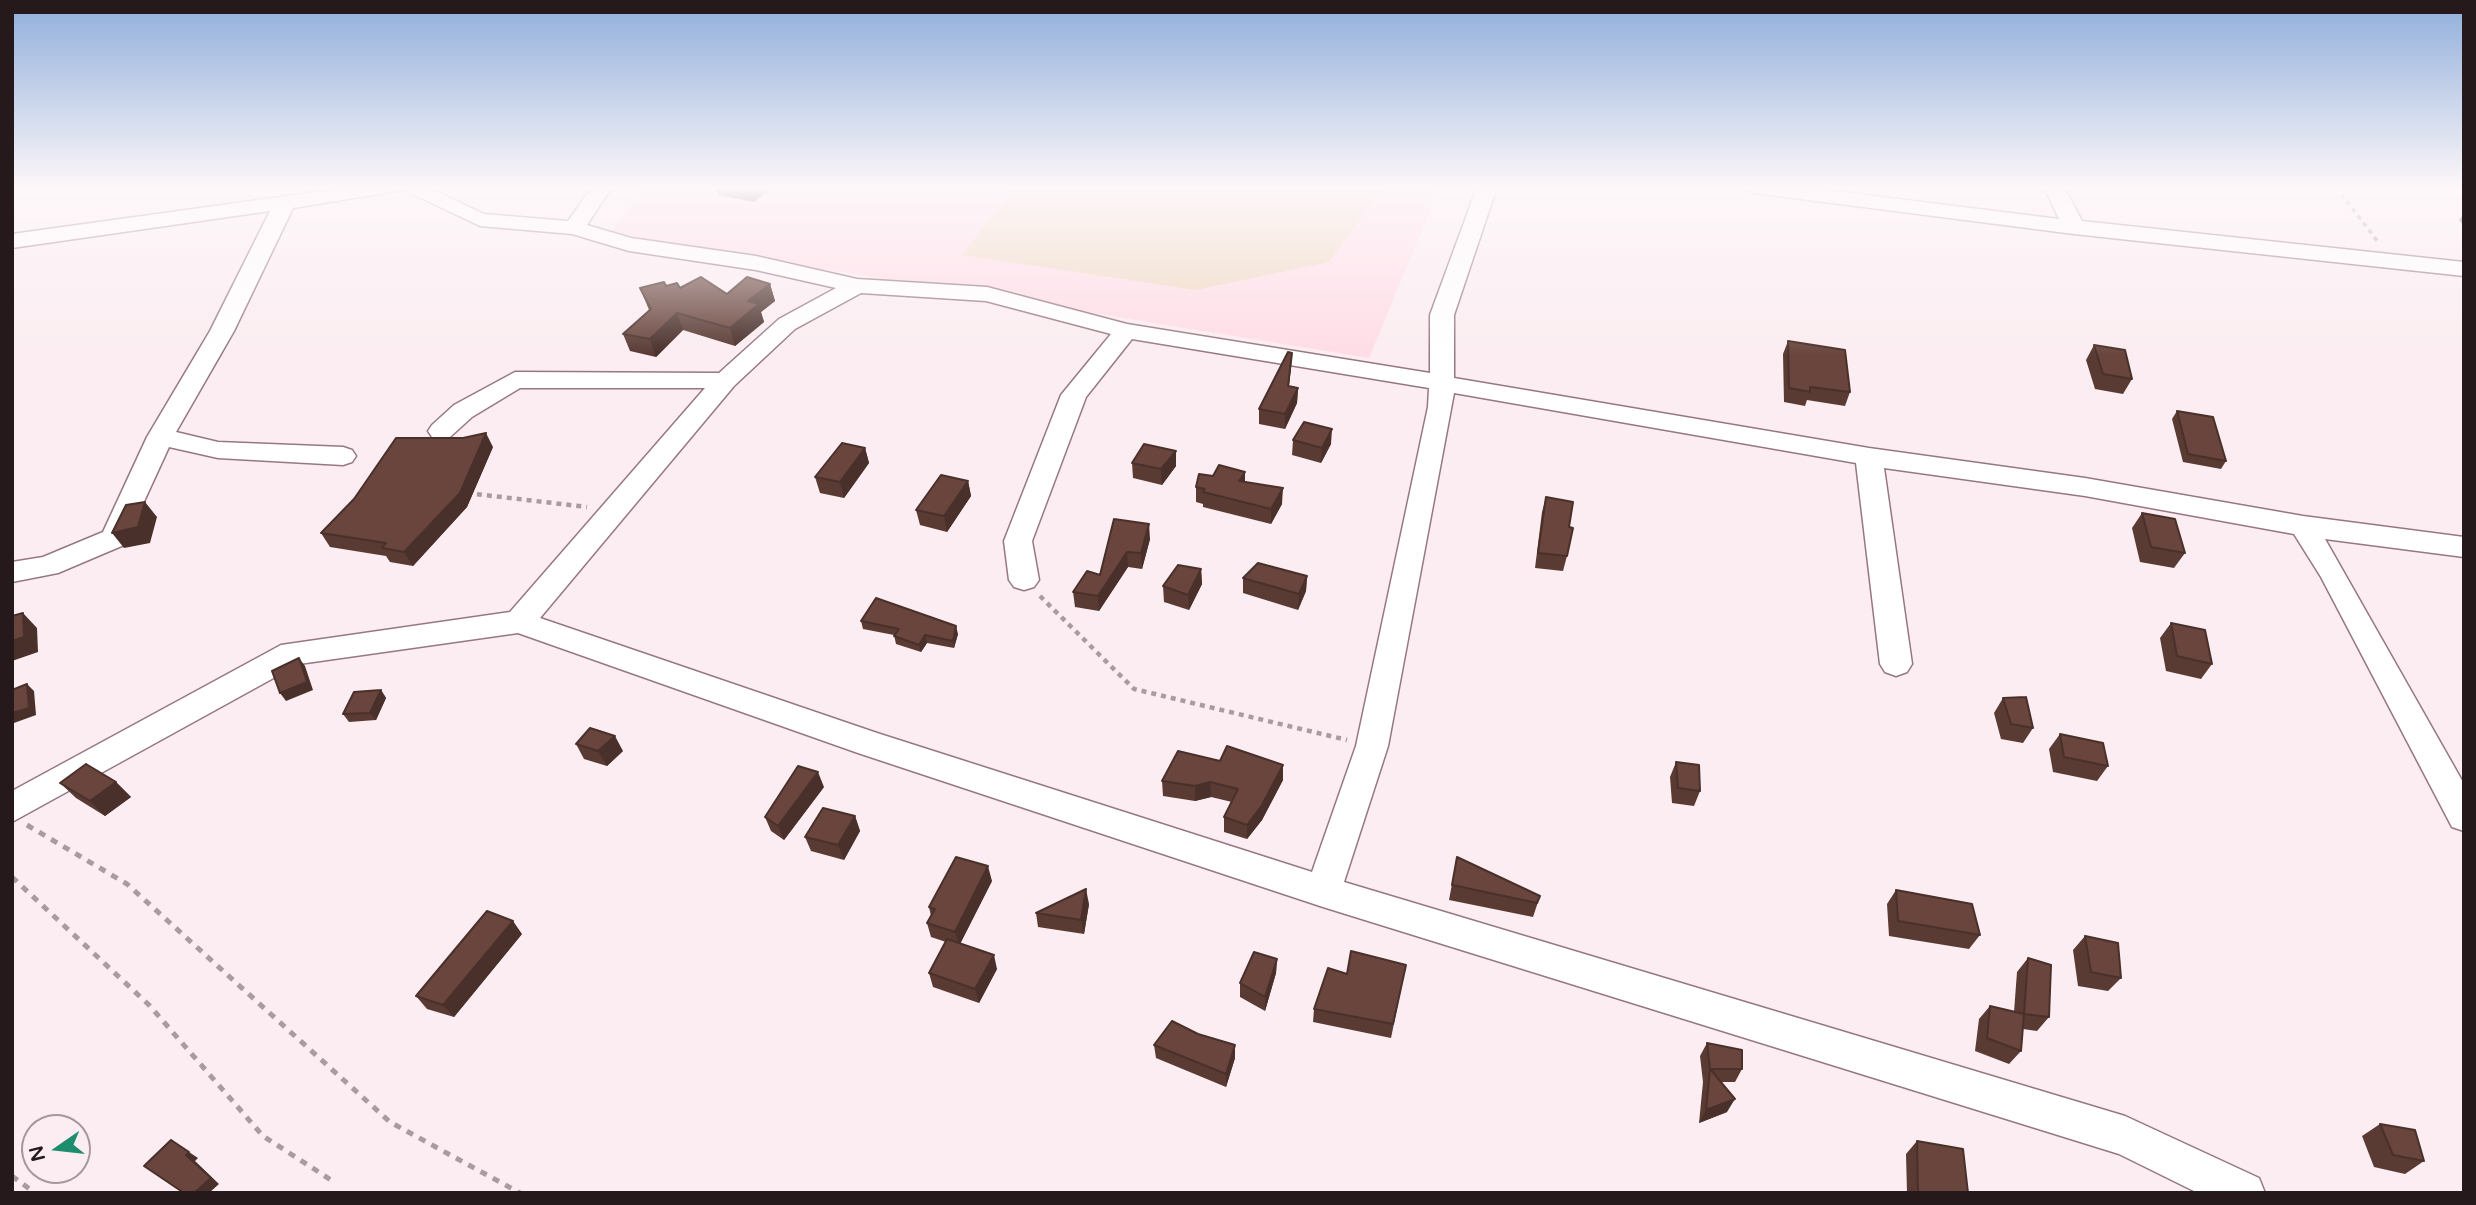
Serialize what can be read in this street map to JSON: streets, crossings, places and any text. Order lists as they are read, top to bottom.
{
  "north": "left"
}
